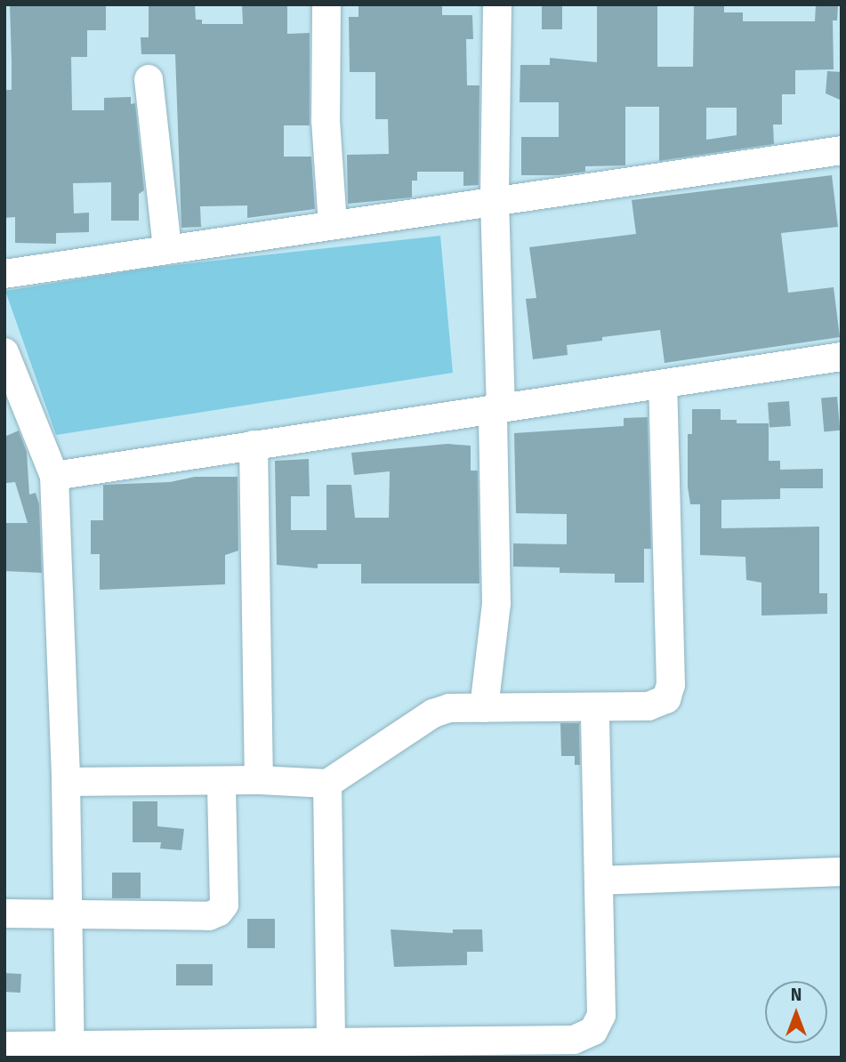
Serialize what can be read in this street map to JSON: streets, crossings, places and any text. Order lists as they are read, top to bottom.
{
  "north": "top"
}
